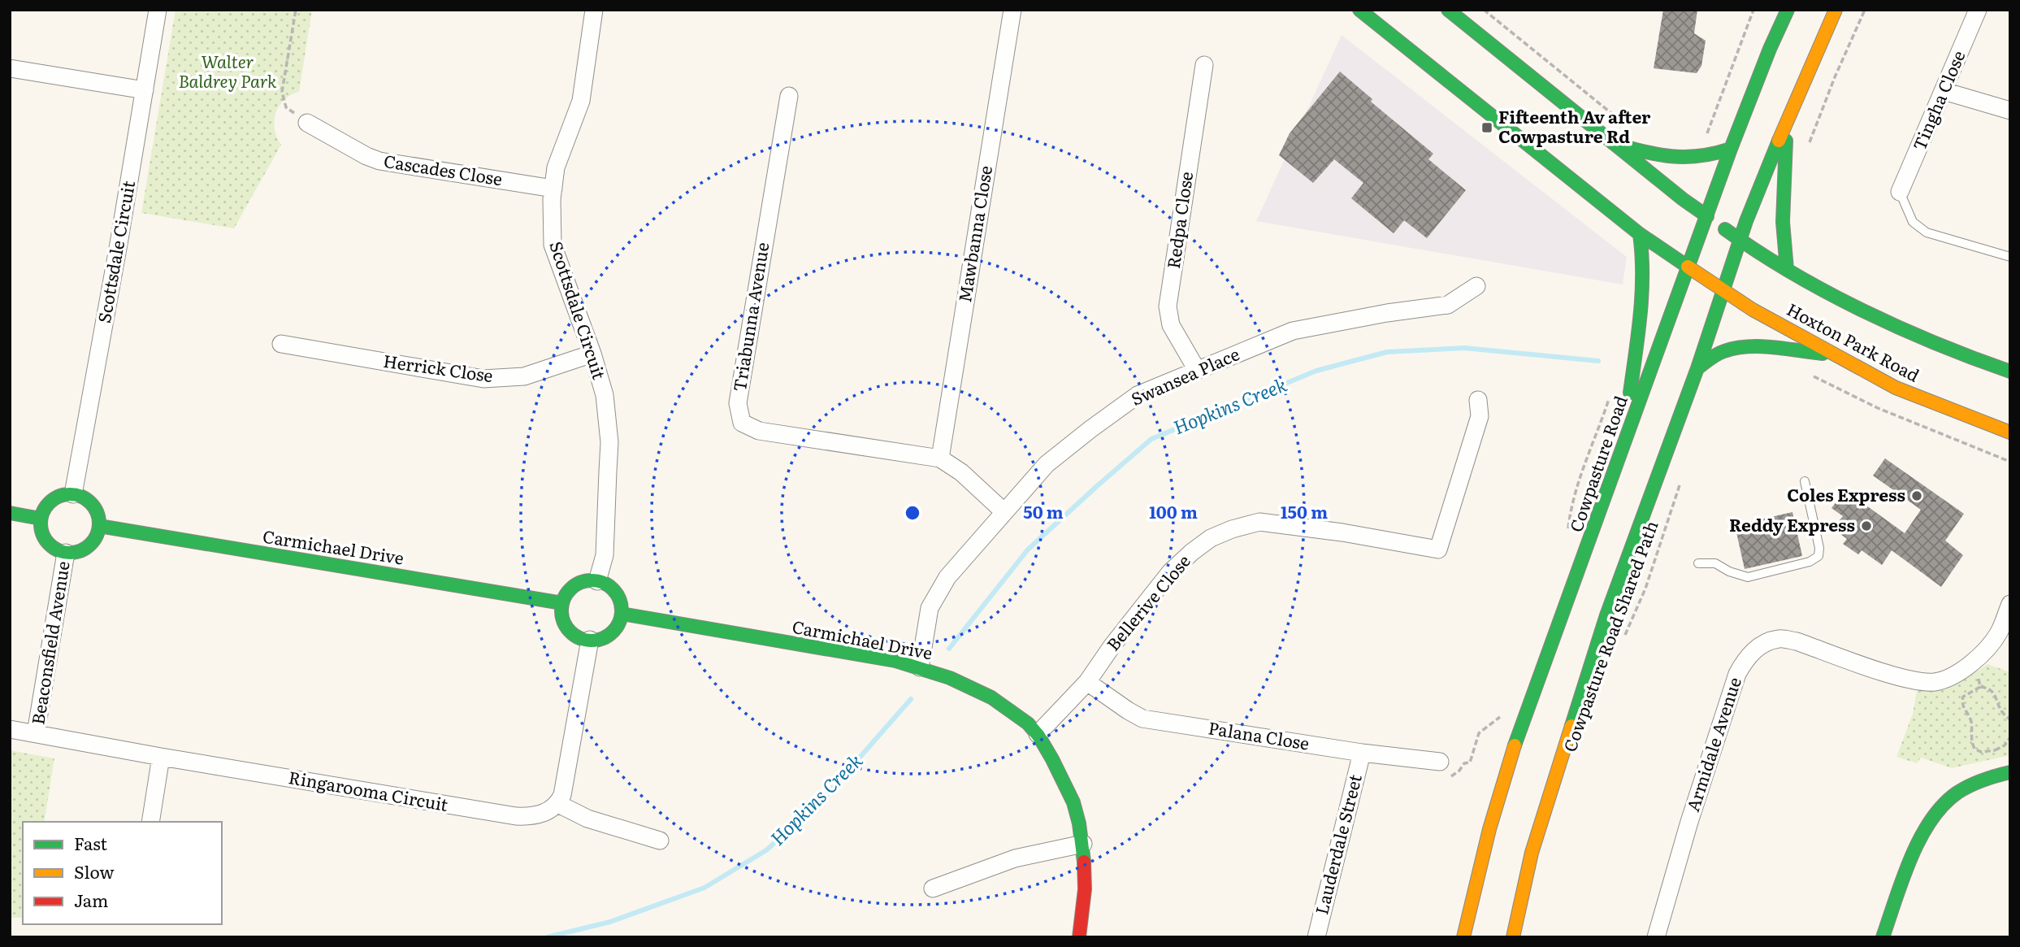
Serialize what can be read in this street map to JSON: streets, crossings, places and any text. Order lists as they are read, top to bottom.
{
  "streets": {
    "main road": ["Hoxton Park Road", "Cowpasture Road", "Carmichael Drive"],
    "street": [
      "Tingha Close",
      "Cascades Close",
      "Redpa Close",
      "Mawbanna Close",
      "Scottsdale Circuit",
      "Triabunna Avenue",
      "Herrick Close",
      "Swansea Place",
      "Bellerive Close",
      "Beaconsfield Avenue",
      "Palana Close",
      "Armidale Avenue",
      "Ringarooma Circuit",
      "Lauderdale Street"
    ],
    "path": ["Cowpasture Road Shared Path"]
  },
  "crossings": [
    ["Cascades Close", "Scottsdale Circuit"],
    ["Redpa Close", "Swansea Place"],
    ["Mawbanna Close", "Triabunna Avenue"],
    ["Scottsdale Circuit", "Herrick Close"],
    ["Scottsdale Circuit", "Carmichael Drive"],
    ["Scottsdale Circuit", "Beaconsfield Avenue"],
    ["Triabunna Avenue", "Swansea Place"],
    ["Hoxton Park Road", "Cowpasture Road"],
    ["Swansea Place", "Carmichael Drive"],
    ["Carmichael Drive", "Bellerive Close"],
    ["Carmichael Drive", "Beaconsfield Avenue"],
    ["Bellerive Close", "Palana Close"],
    ["Beaconsfield Avenue", "Ringarooma Circuit"],
    ["Palana Close", "Lauderdale Street"]
  ],
  "water": ["Hopkins Creek"],
  "parks": ["Walter Baldrey Park"],
  "places": {
    "transit": ["Fifteenth Av after Cowpasture Rd"],
    "other": ["Coles Express", "Reddy Express"]
  },
  "legend": ["Fast", "Slow", "Jam"],
  "rings": ["50 m", "100 m", "150 m"]
}
